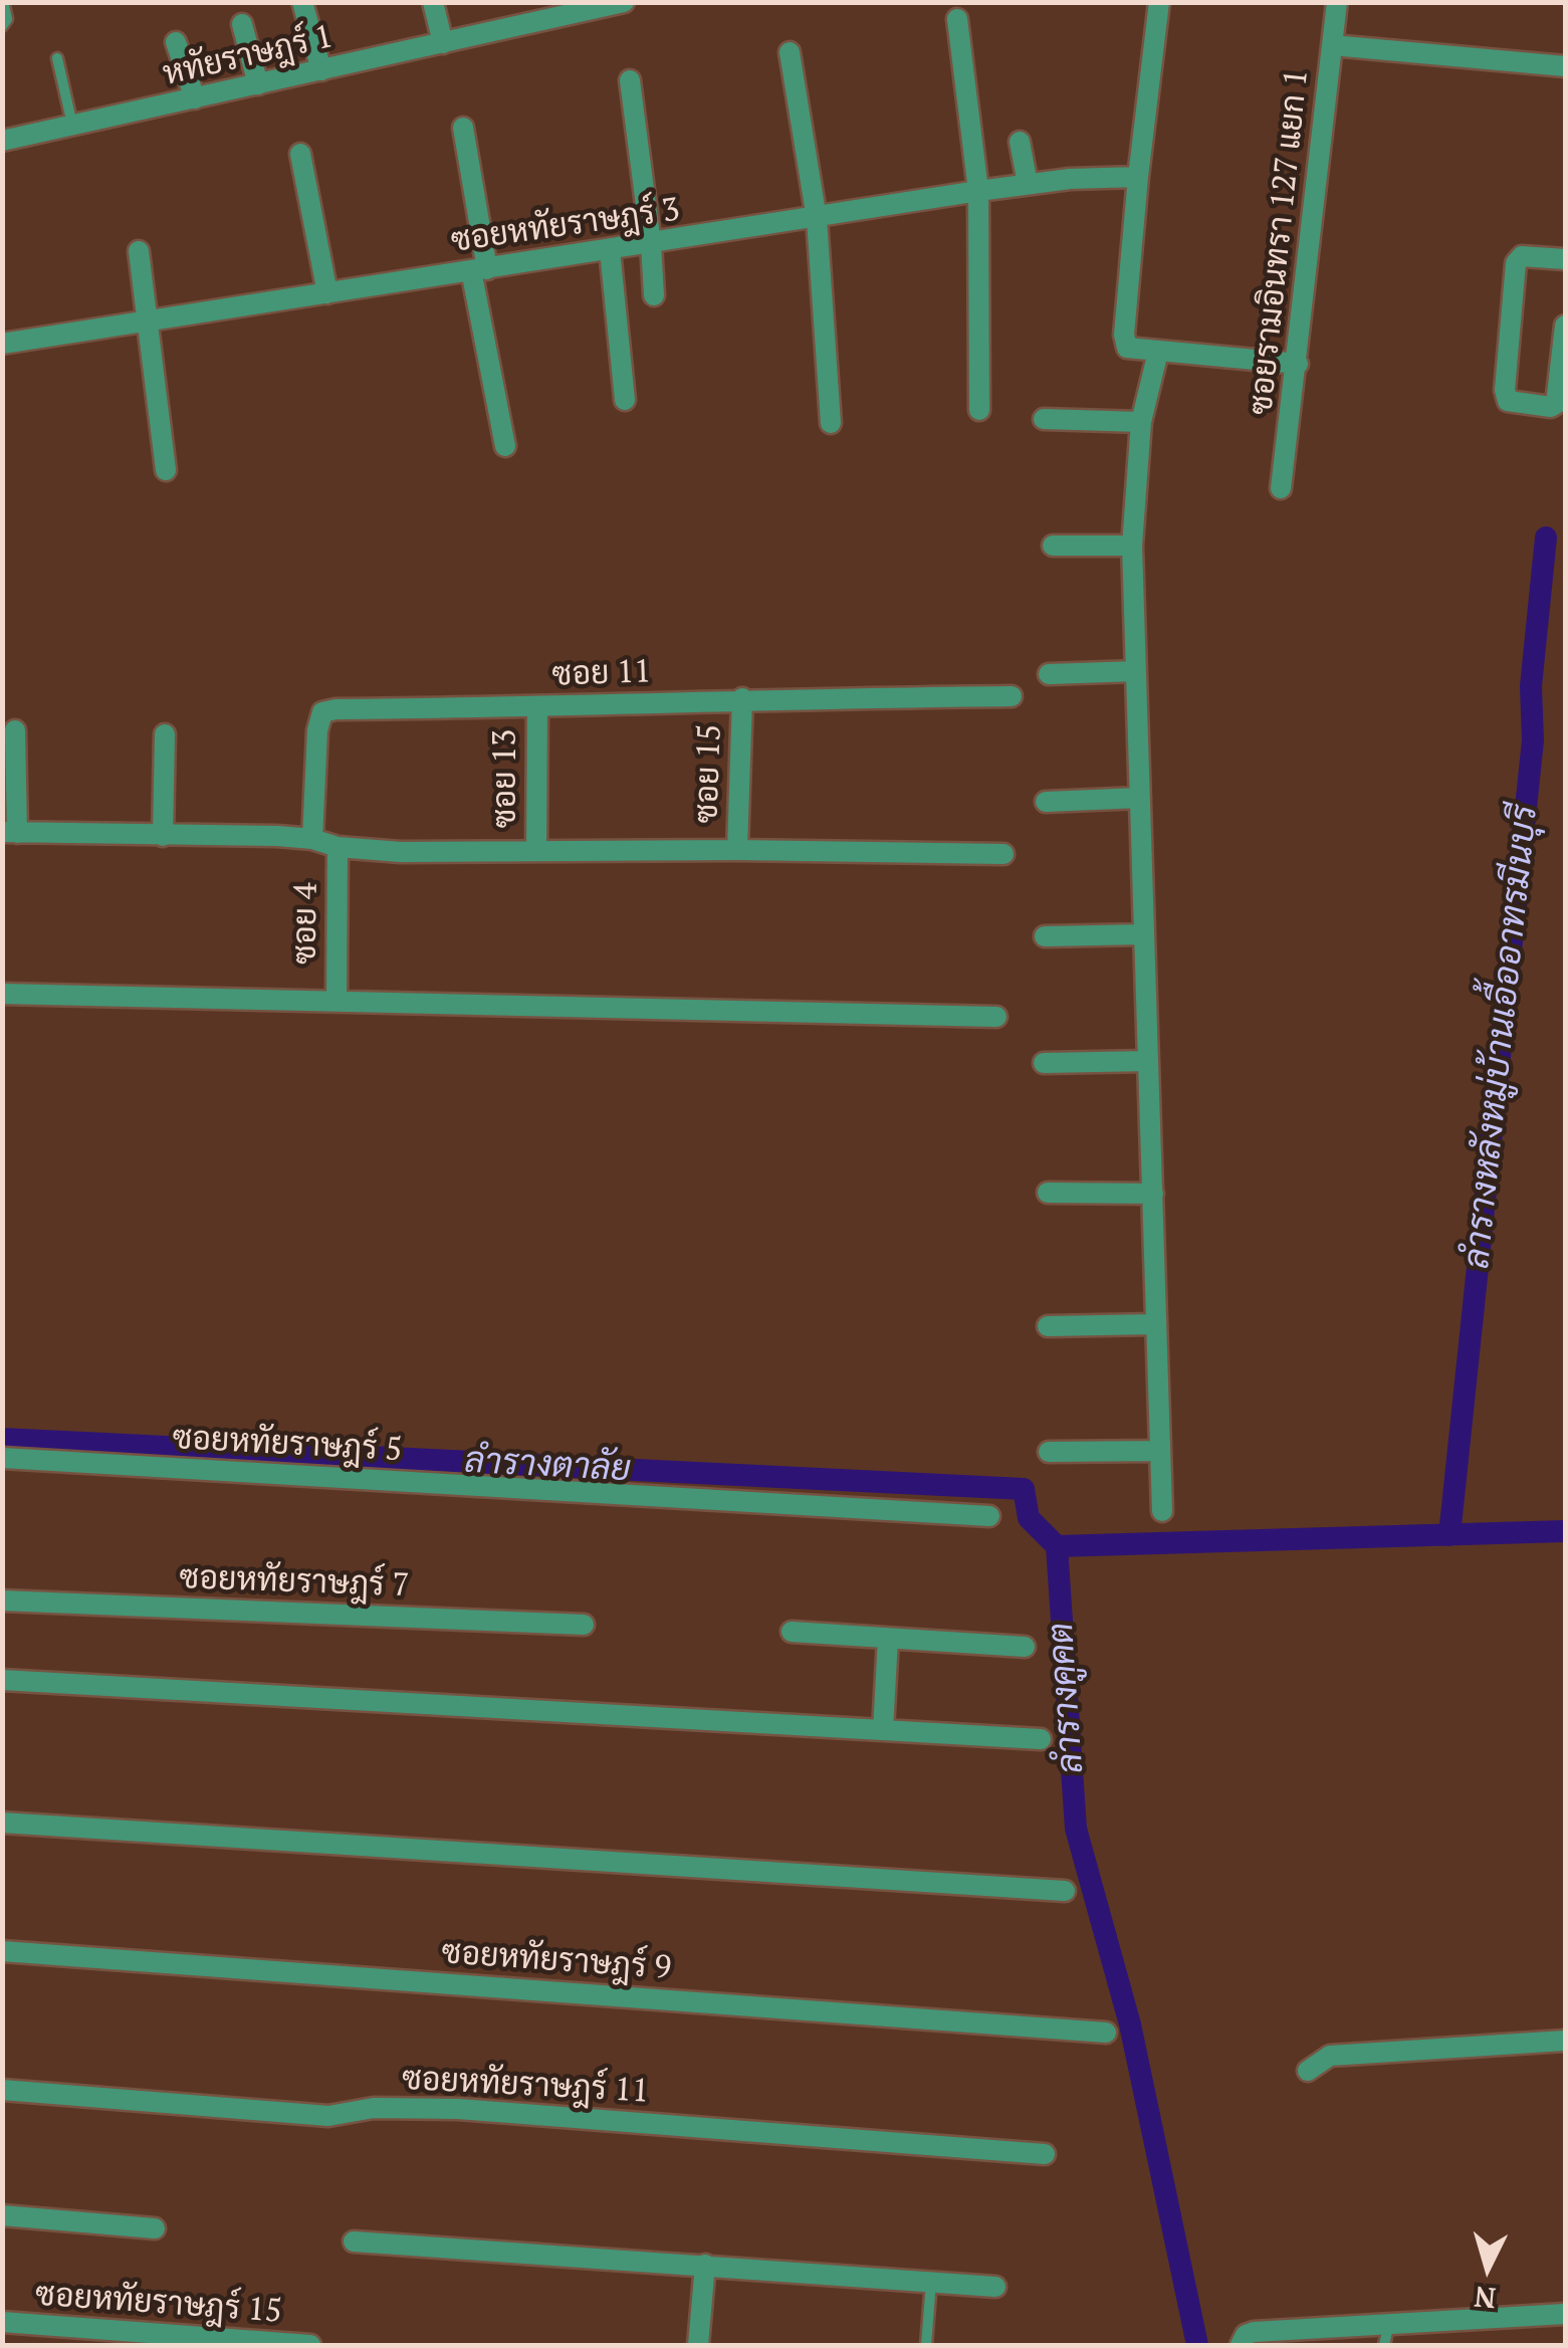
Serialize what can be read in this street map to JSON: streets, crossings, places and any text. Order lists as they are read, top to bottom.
{
  "streets": {
    "street": [
      "หทัยราษฎร์ 1",
      "ซอยหทัยราษฎร์ 3",
      "ซอยรามอินทรา 127 แยก 1",
      "ซอย 11",
      "ซอย 15",
      "ซอย 13",
      "ซอย 4",
      "ซอยหทัยราษฎร์ 5",
      "ซอยหทัยราษฎร์ 7",
      "ซอยหทัยราษฎร์ 9",
      "ซอยหทัยราษฎร์ 11",
      "ซอยหทัยราษฎร์ 15"
    ]
  },
  "crossings": [
    ["ซอย 11", "ซอย 15"],
    ["ซอย 11", "ซอย 13"]
  ],
  "water": ["ลำรางหลังหมู่บ้านเอื้ออาทรมีนบุรี", "ลำรางตาลัย", "ลำรางคูคต"],
  "north": "bottom"
}
